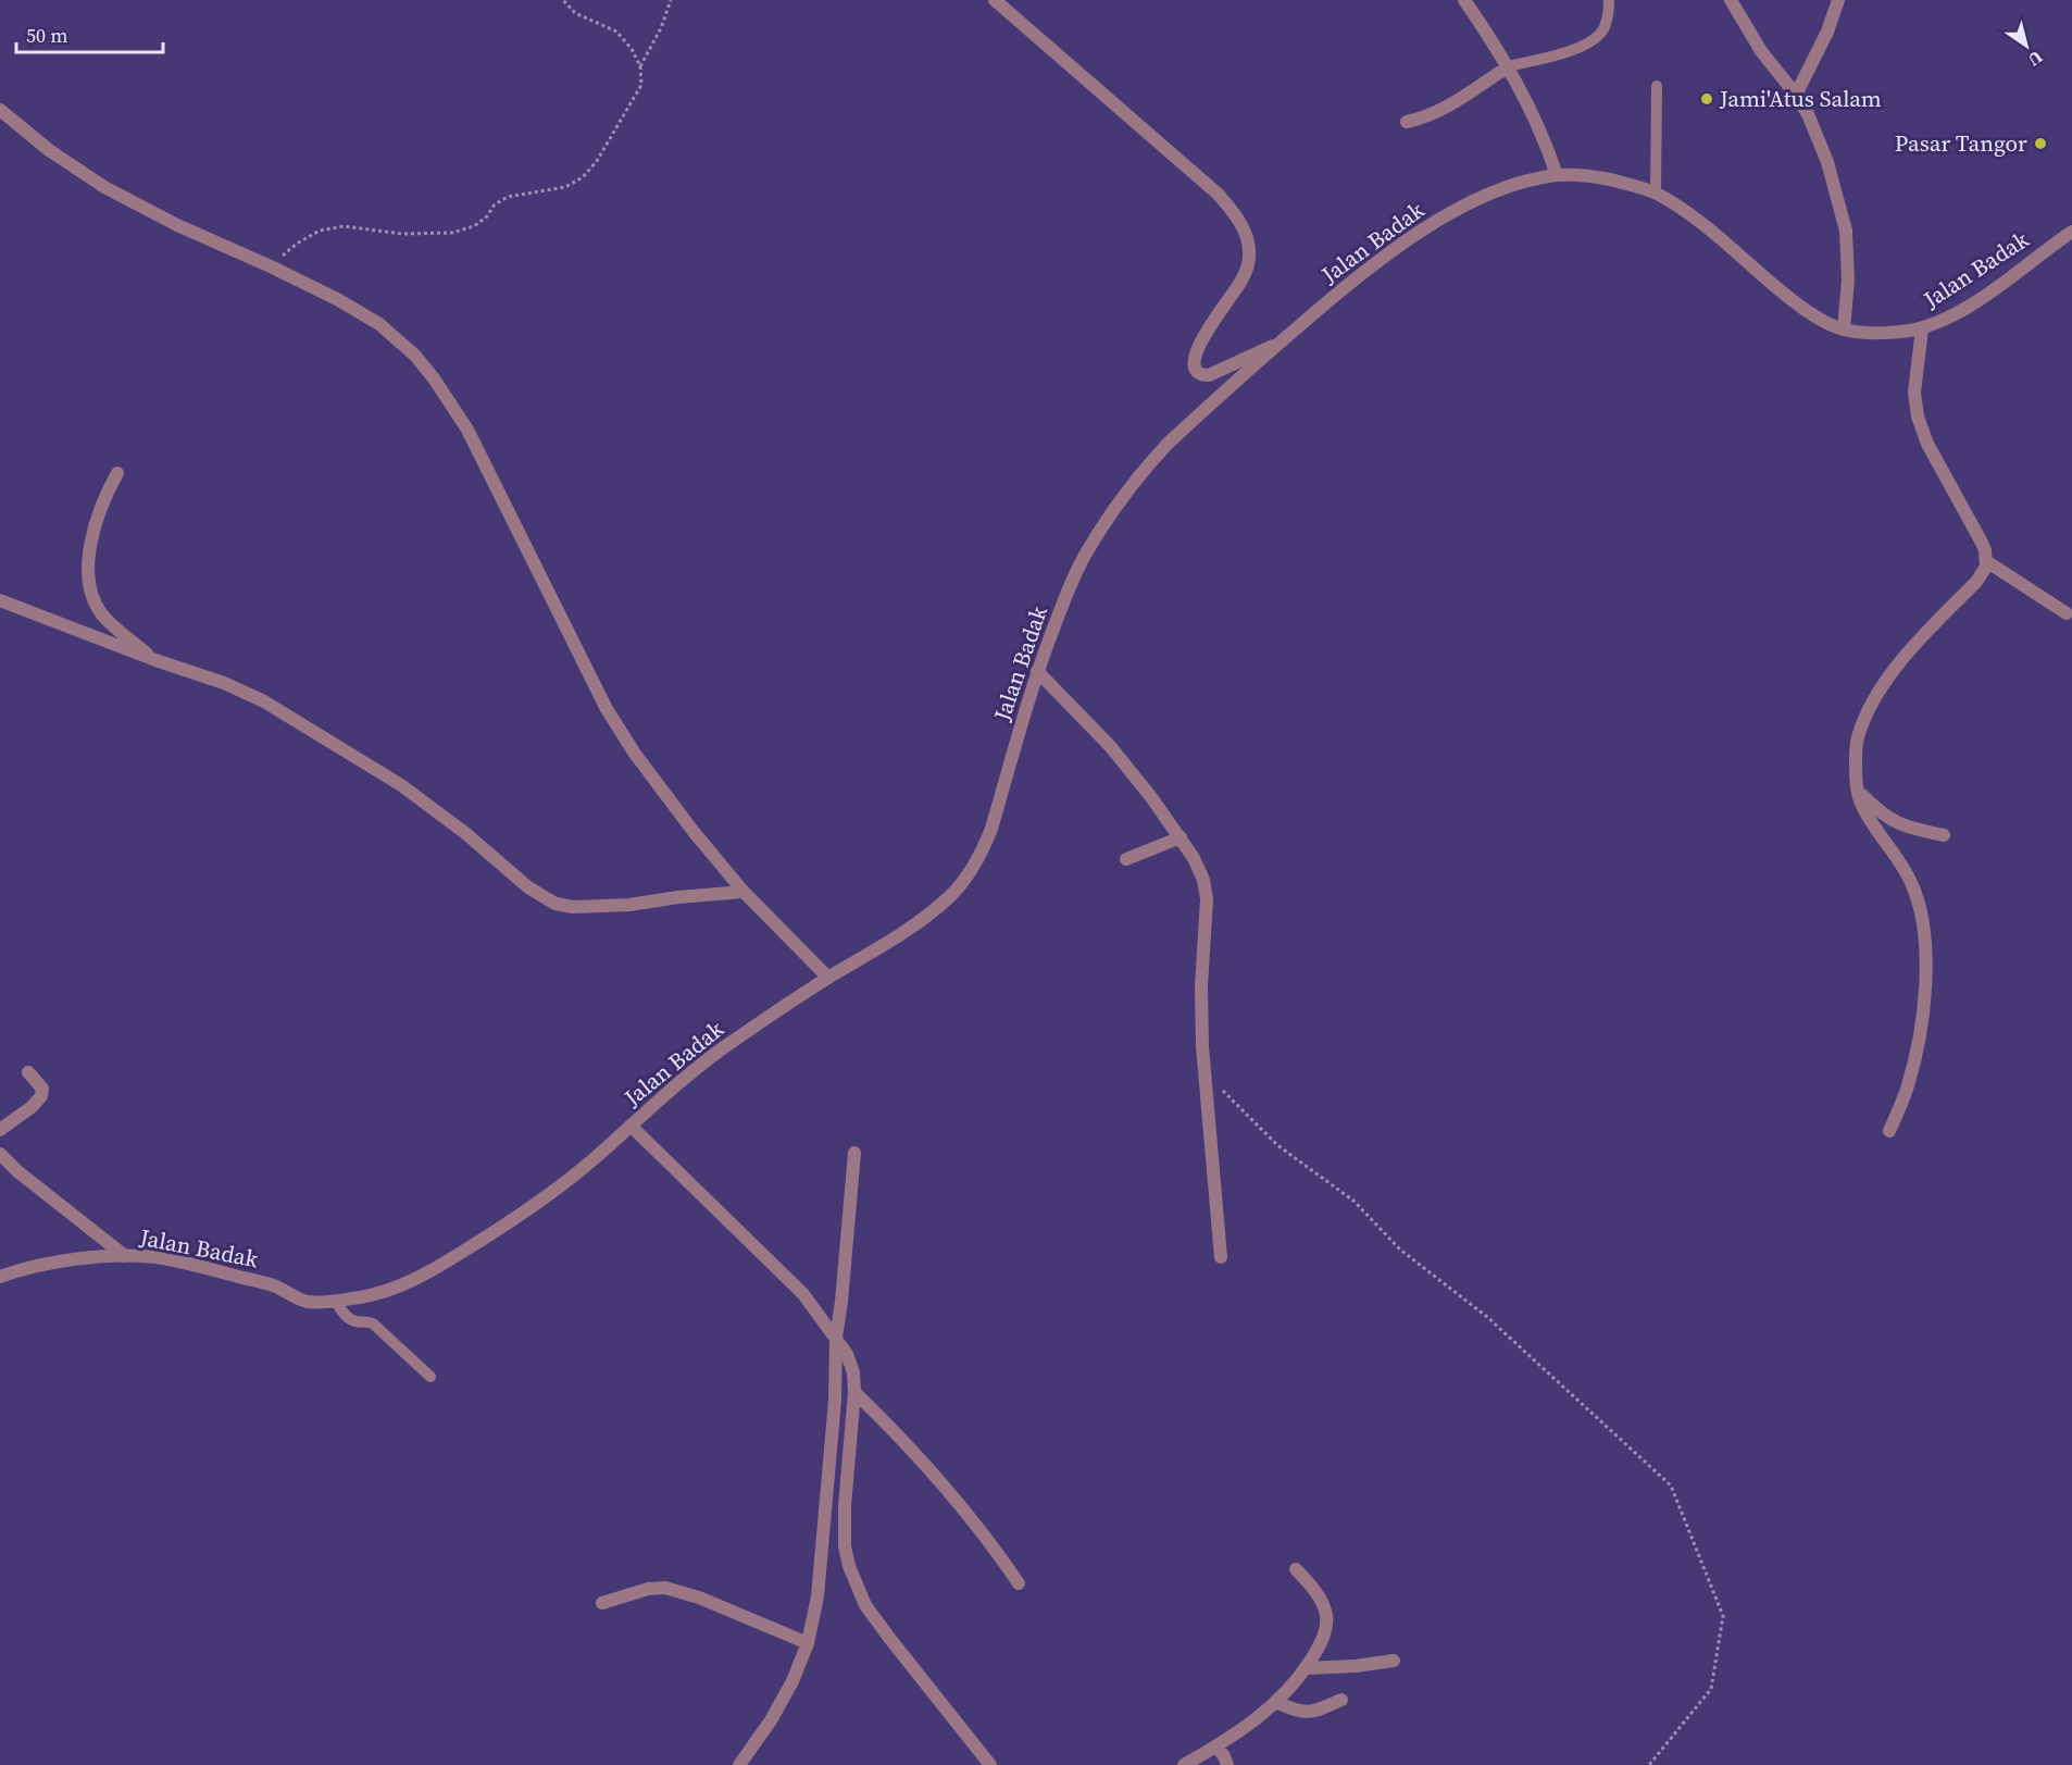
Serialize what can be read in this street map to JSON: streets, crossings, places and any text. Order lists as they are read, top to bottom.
{
  "streets": {
    "street": ["Jalan Badak"]
  },
  "places": ["Jami'Atus Salam", "Pasar Tangor"],
  "scale_bar": "50 m",
  "north": "bottom right"
}
